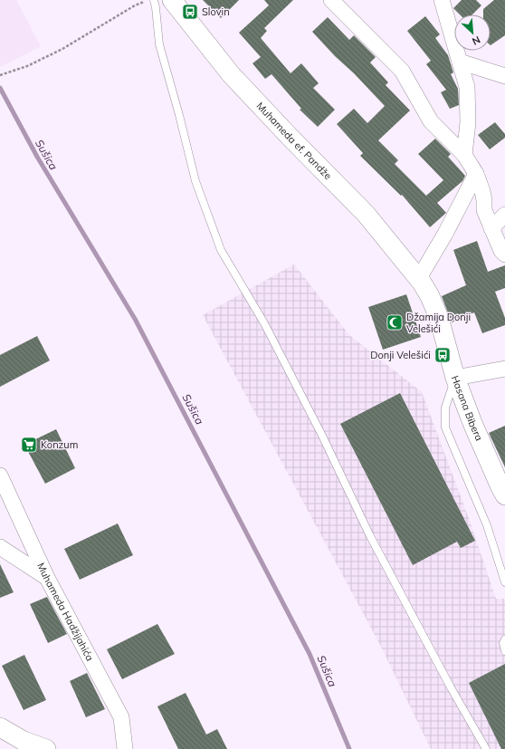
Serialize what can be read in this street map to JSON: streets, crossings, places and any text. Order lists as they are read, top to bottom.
{
  "streets": {
    "street": ["Muhameda ef. Pandže", "Hasana Bibera", "Muhameda Hadžijahića"]
  },
  "crossings": [
    ["Muhameda ef. Pandže", "Hasana Bibera"]
  ],
  "water": ["Sušica"],
  "places": {
    "bus stop": ["Slovin", "Donji Velešići"],
    "mosque": ["Džamija Donji Velešići"],
    "supermarket": ["Konzum"]
  },
  "north": "bottom right"
}
